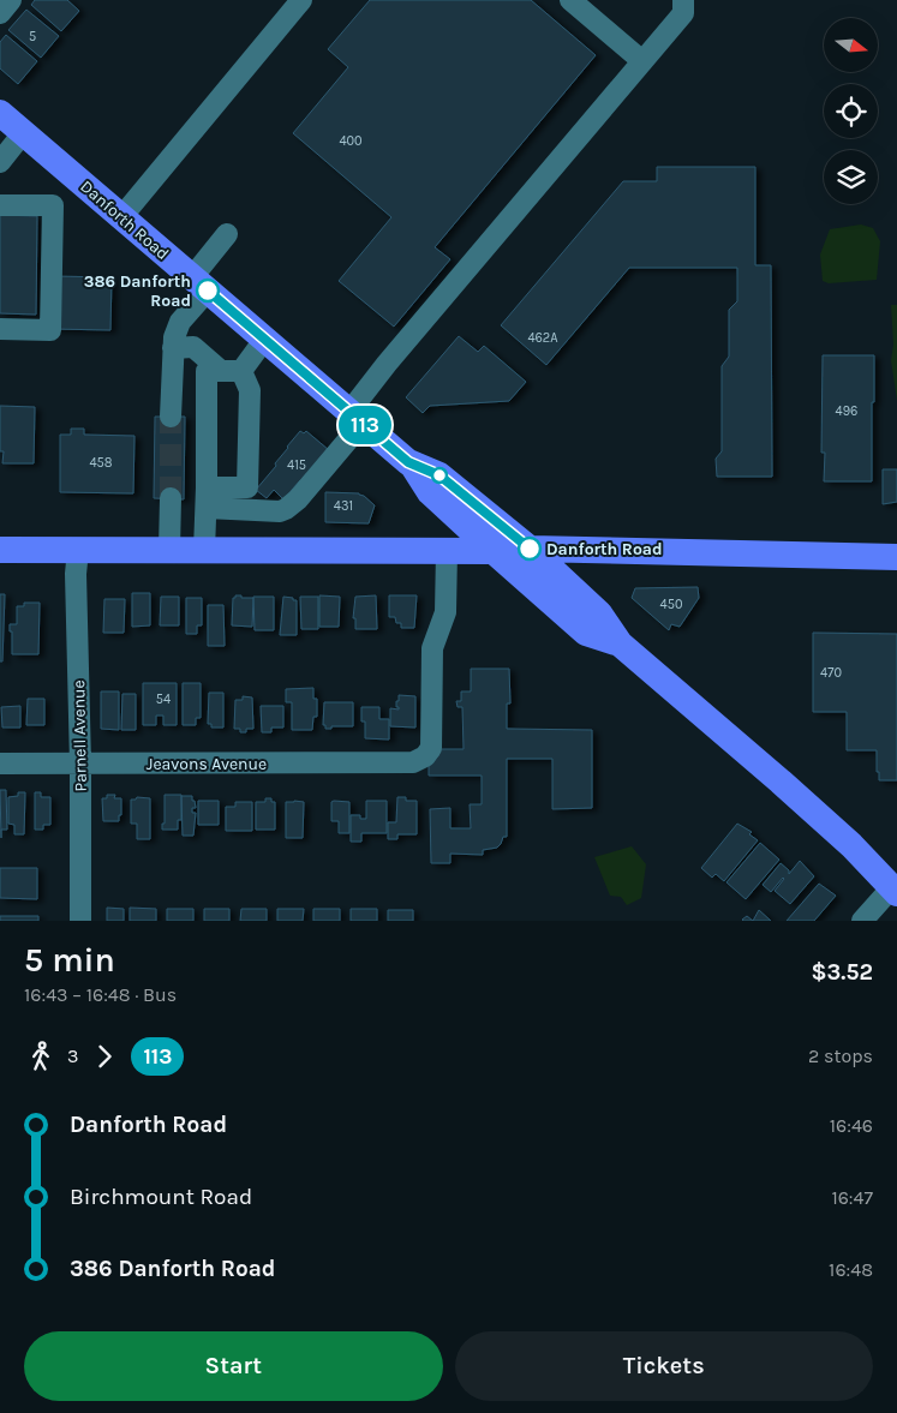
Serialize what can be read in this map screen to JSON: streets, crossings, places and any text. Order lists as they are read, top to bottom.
{
  "streets": {
    "main road": ["Danforth Road"],
    "street": ["Parnell Avenue", "Jeavons Avenue"]
  },
  "crossings": [
    ["Parnell Avenue", "Jeavons Avenue"]
  ],
  "places": ["386 Danforth Road", "Danforth Road"],
  "lines": ["bus line 113"],
  "house_numbers": [
    "5",
    "400",
    "462A",
    "496",
    "458",
    "415",
    "431",
    "450",
    "470",
    "54"
  ],
  "north": "right",
  "page": {
    "on_map": "113",
    "heading": ["5 min", "16:43 – 16:48 · Bus", "$3.52"],
    "legs": ["3", "113", "2 stops"],
    "list": [
      {
        "name": "Danforth Road",
        "value": "16:46"
      },
      {
        "name": "Birchmount Road",
        "value": "16:47"
      },
      {
        "name": "386 Danforth Road",
        "value": "16:48"
      }
    ],
    "buttons": ["Start", "Tickets"]
  }
}
